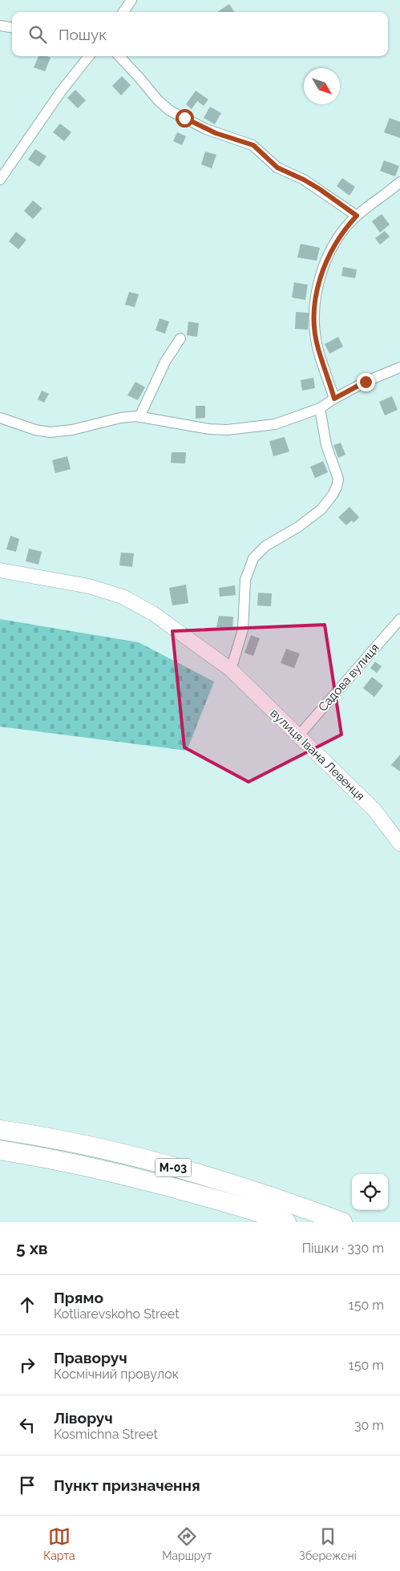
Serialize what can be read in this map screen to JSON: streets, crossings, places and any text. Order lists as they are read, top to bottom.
{
  "streets": {
    "highway": ["М-03"],
    "street": ["Садова вулиця", "вулиця Івана Левенця"]
  },
  "crossings": [
    ["Садова вулиця", "вулиця Івана Левенця"]
  ],
  "north": "bottom right",
  "page": {
    "search": "Пошук",
    "heading": ["5 хв", "Пішки · 330 m"],
    "list": [
      ["Прямо", "Kotliarevskoho Street", "150 m"],
      ["Праворуч", "Космічний провулок", "150 m"],
      ["Ліворуч", "Kosmichna Street", "30 m"],
      "Пункт призначення"
    ],
    "nav": ["Карта", "Маршрут", "Збережені"]
  }
}
